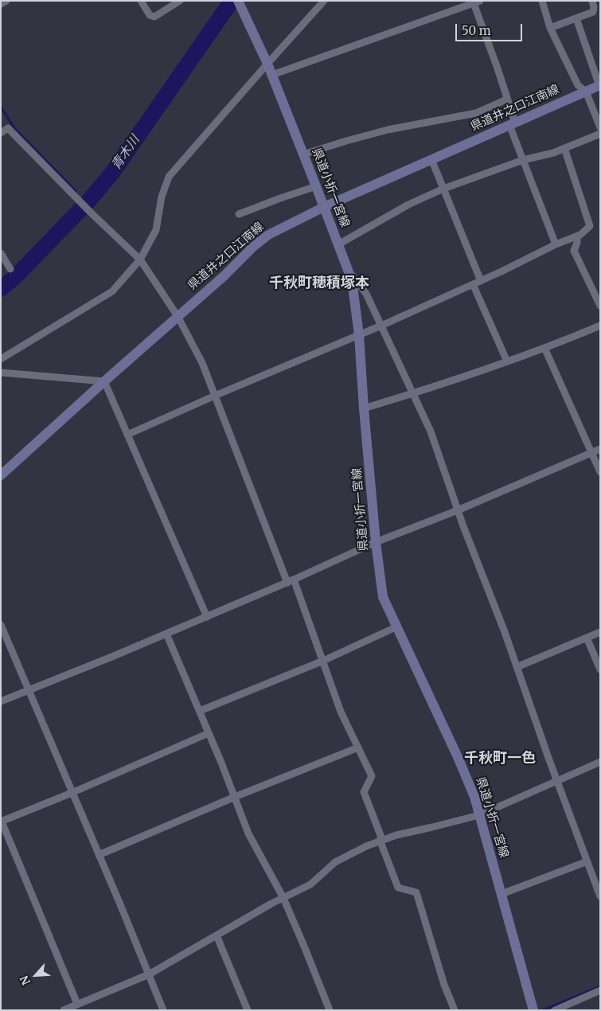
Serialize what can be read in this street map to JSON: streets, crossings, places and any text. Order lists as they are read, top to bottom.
{
  "streets": {
    "main road": ["県道井之口江南線", "県道小折一宮線"]
  },
  "crossings": [
    ["県道井之口江南線", "県道小折一宮線"]
  ],
  "districts": ["千秋町穂積塚本", "千秋町一色"],
  "water": ["青木川"],
  "scale_bar": "50 m",
  "north": "bottom left"
}
